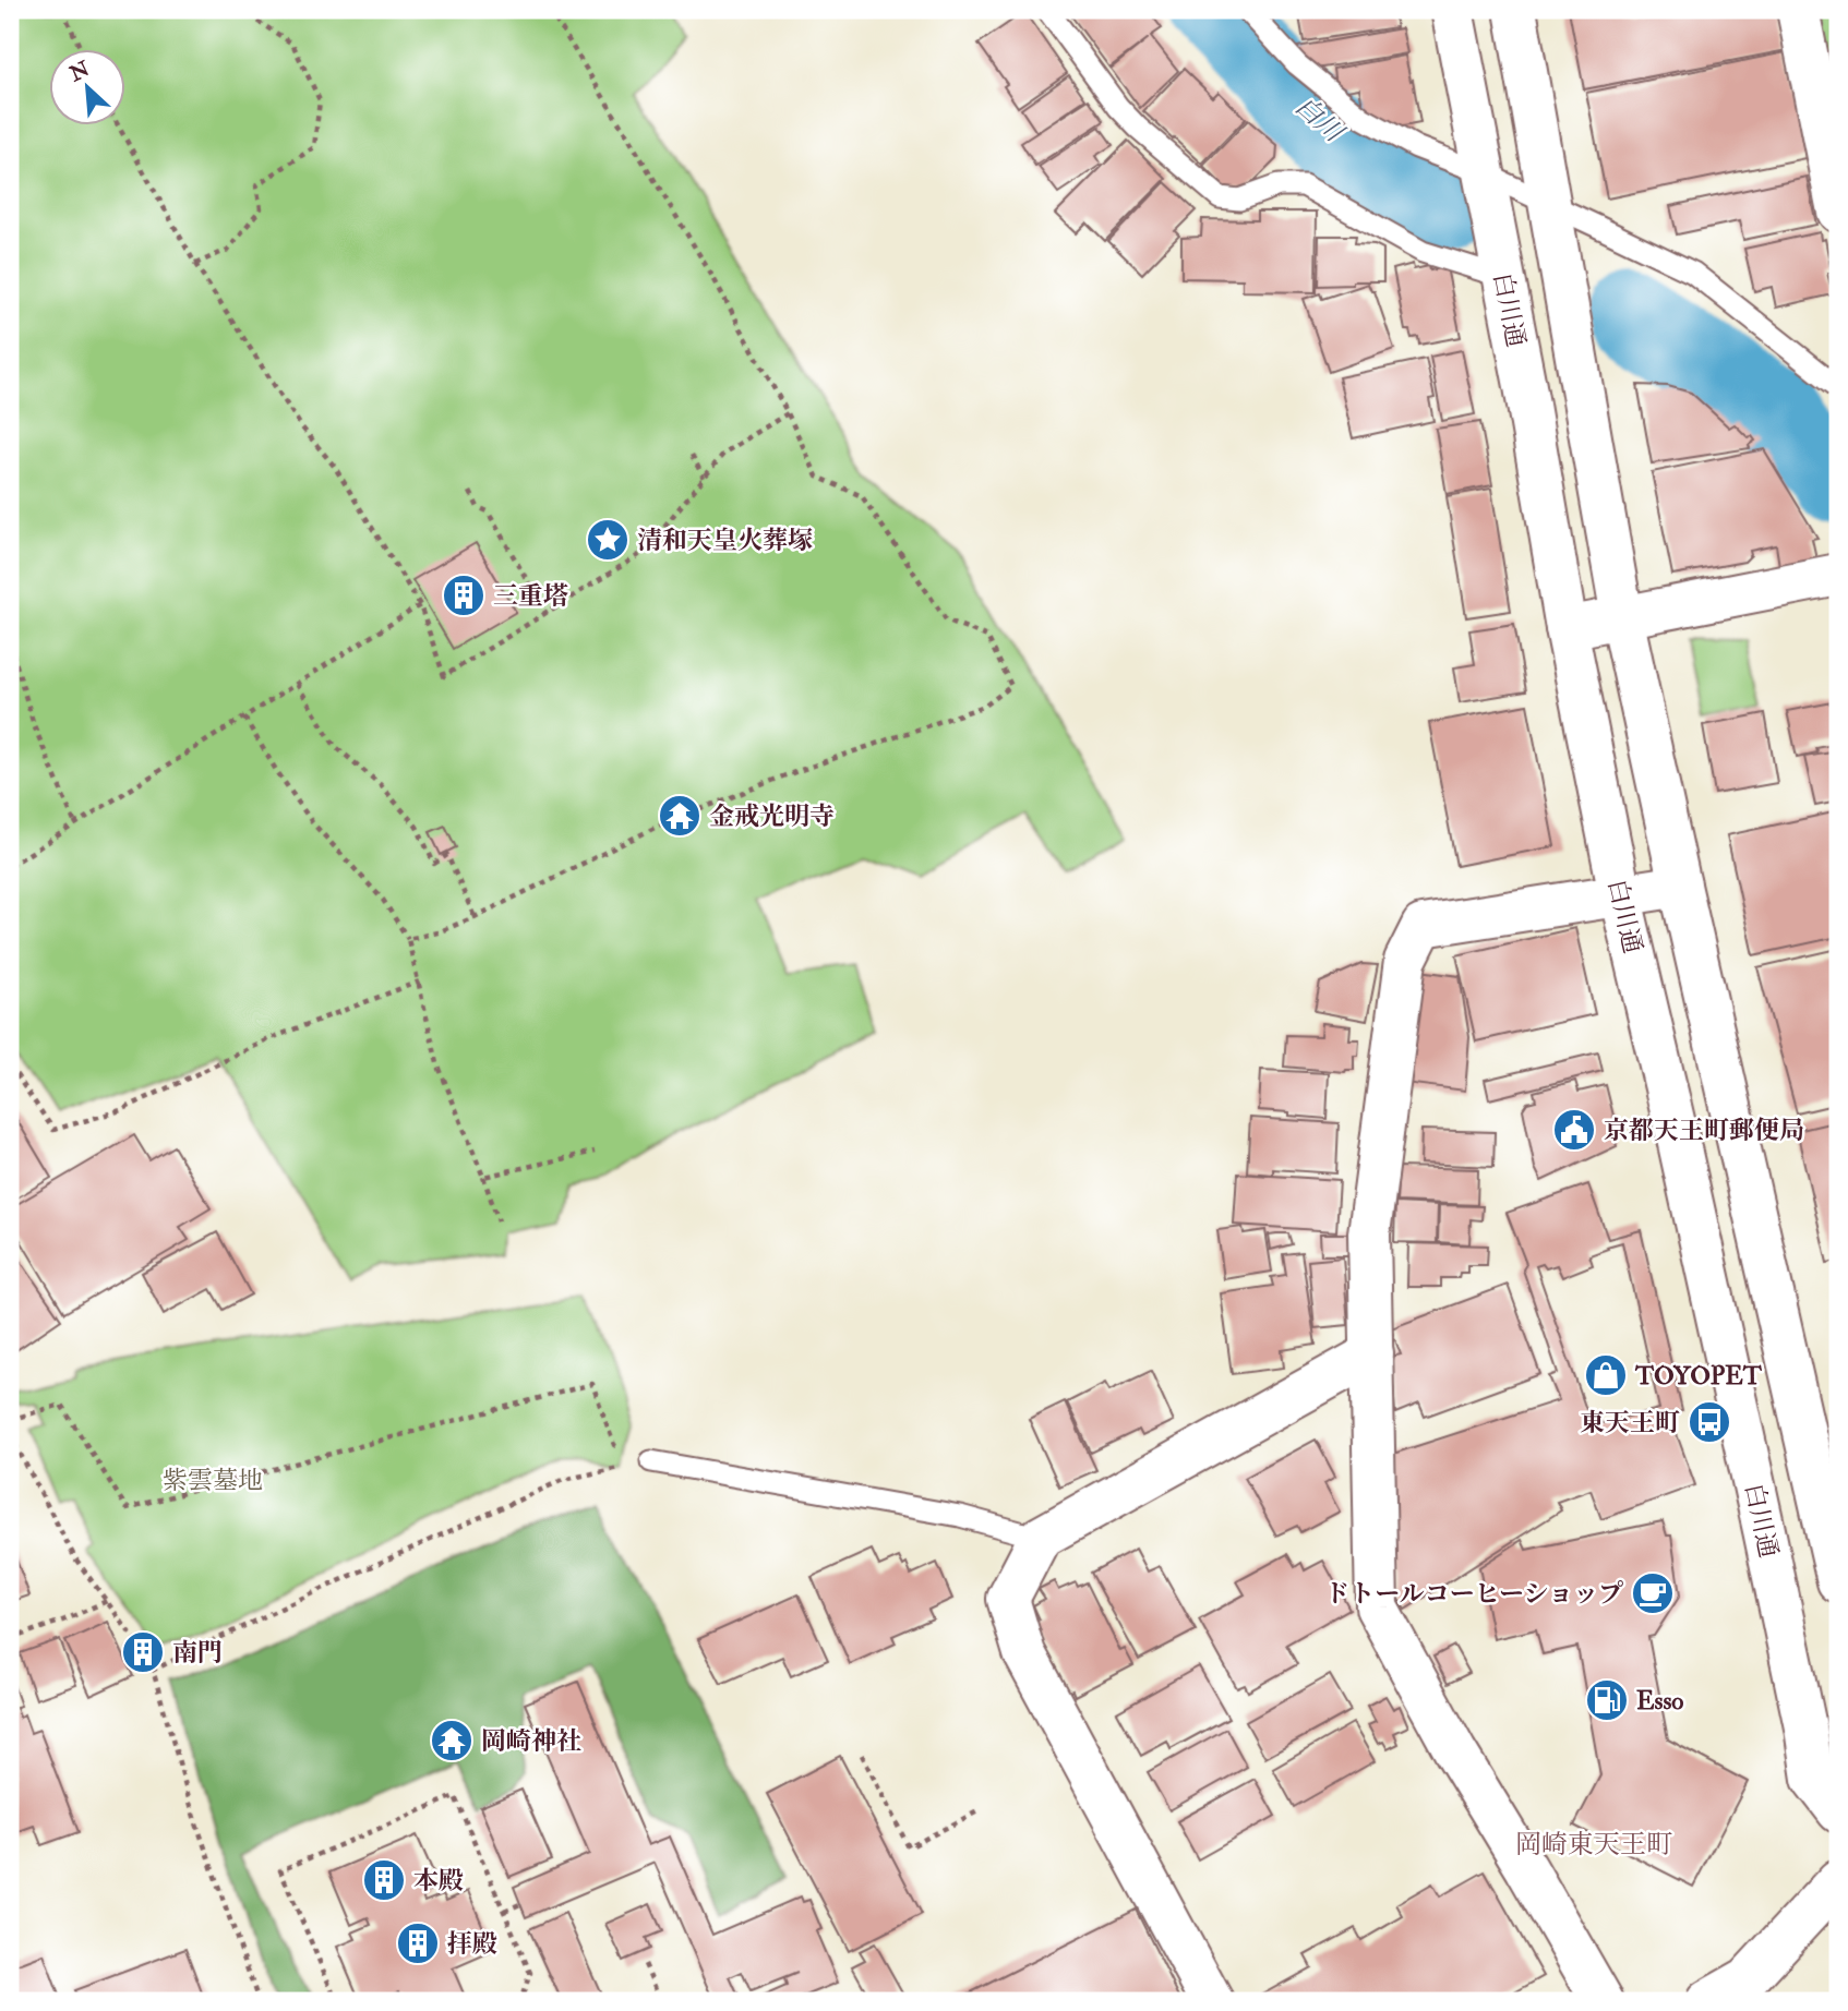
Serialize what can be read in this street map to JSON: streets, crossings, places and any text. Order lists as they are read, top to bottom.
{
  "streets": {
    "main road": ["白川通"]
  },
  "districts": ["岡崎東天王町"],
  "water": ["白川"],
  "parks": ["紫雲墓地"],
  "places": {
    "place": ["清和天皇火葬塚"],
    "building": [
      "三重塔",
      "南門",
      "本殿",
      "拝殿"
    ],
    "temple": ["金戒光明寺", "岡崎神社"],
    "public building": ["京都天王町郵便局"],
    "shop": ["TOYOPET"],
    "bus stop": ["東天王町"],
    "cafe": ["ドトールコーヒーショップ"],
    "fuel station": ["Esso"]
  },
  "north": "top left"
}
